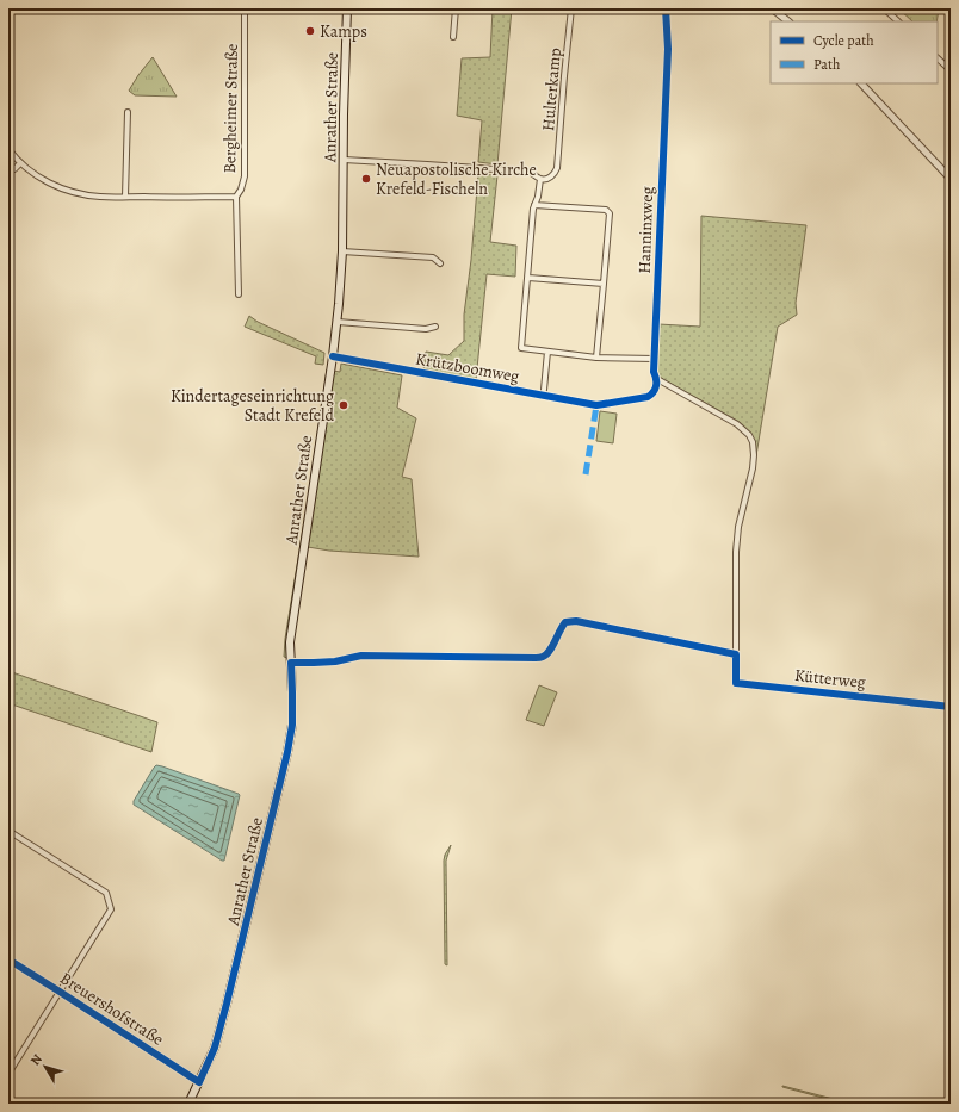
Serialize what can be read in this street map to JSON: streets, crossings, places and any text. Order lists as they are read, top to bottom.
{
  "streets": {
    "main road": ["Anrather Straße"],
    "street": [
      "Hulterkamp",
      "Bergheimer Straße",
      "Hanninxweg",
      "Krützboomweg",
      "Kütterweg",
      "Breuershofstraße"
    ]
  },
  "crossings": [
    ["Anrather Straße", "Krützboomweg"],
    ["Anrather Straße", "Breuershofstraße"],
    ["Hanninxweg", "Krützboomweg"],
    ["Hanninxweg", "Kütterweg"],
    ["Krützboomweg", "Kütterweg"]
  ],
  "places": ["Kamps", "Neuapostolische Kirche Krefeld-Fischeln", "Kindertageseinrichtung Stadt Krefeld"],
  "legend": ["Cycle path", "Path"],
  "north": "top left"
}
